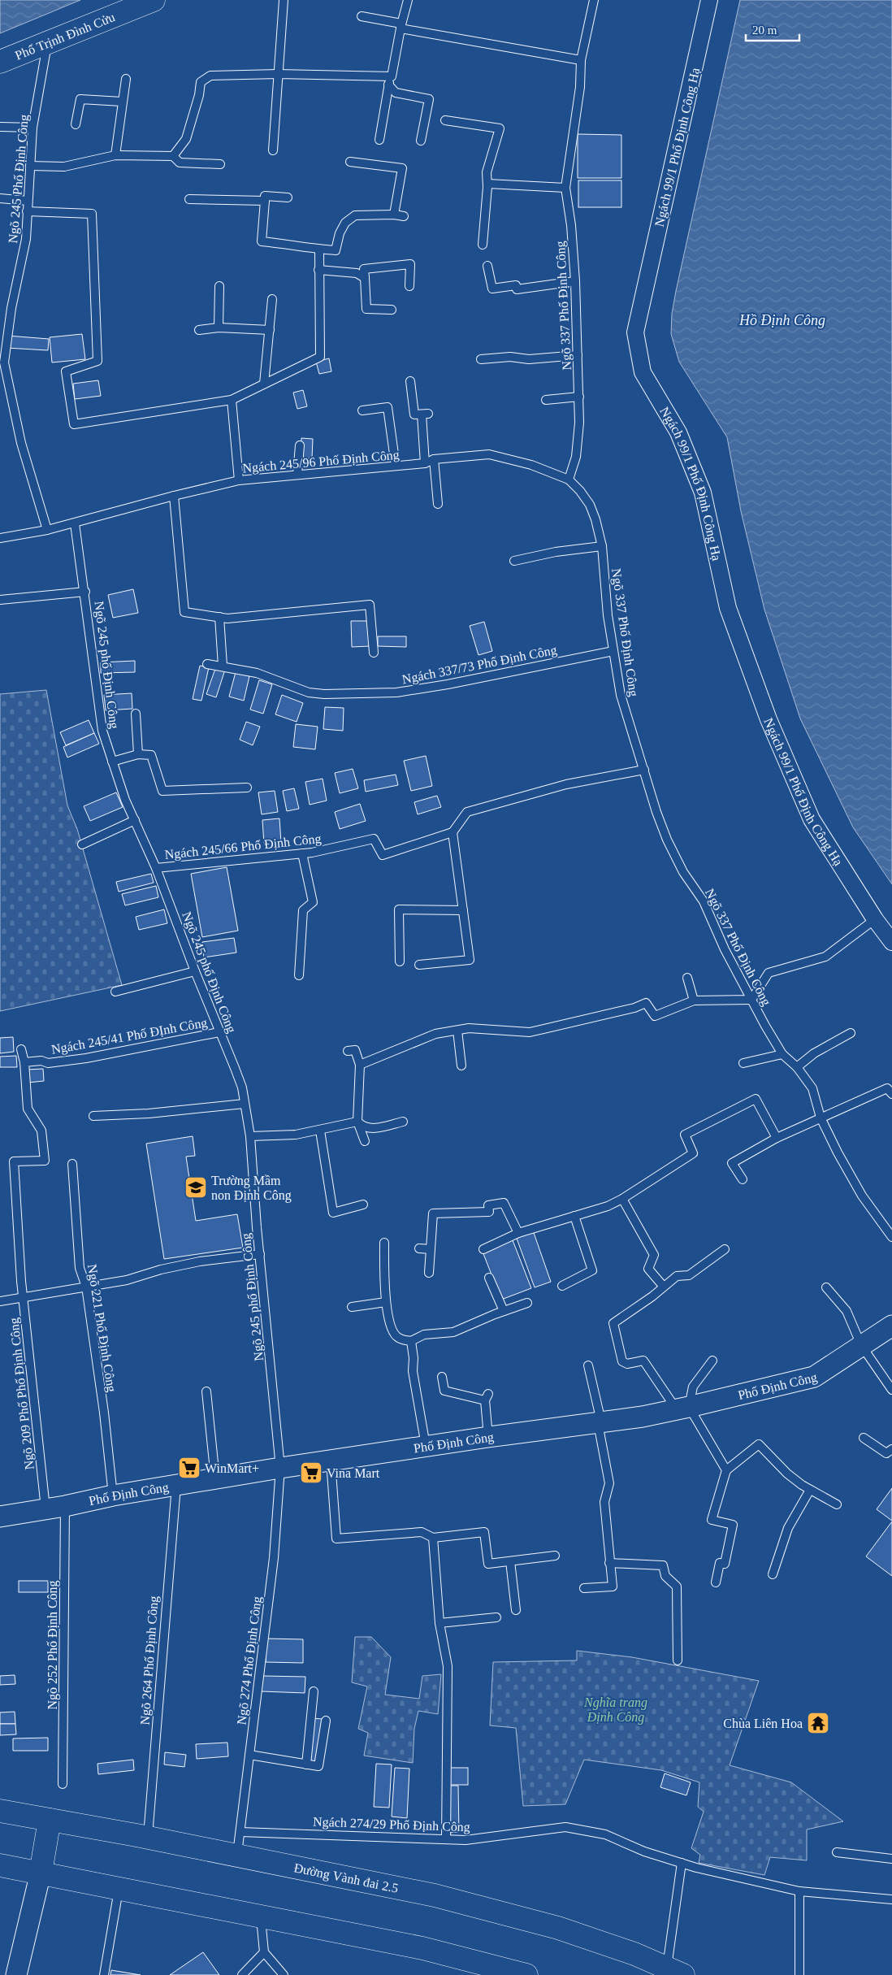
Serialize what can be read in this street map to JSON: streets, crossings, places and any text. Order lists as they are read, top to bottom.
{
  "streets": {
    "main road": ["Phố Trịnh Đình Cửu", "Đường Vành đai 2.5"],
    "street": ["Ngách 99/1 Phố Định Công Hạ", "Phố Định Công"],
    "lane": [
      "Ngõ 245 Phố Định Công",
      "Ngõ 337 Phố Định Công",
      "Ngách 245/96 Phố Định Công",
      "Ngách 337/73 Phố Định Công",
      "Ngõ 245 phố Định Công",
      "Ngách 245/66 Phố Định Công",
      "Ngách 245/41 Phố ĐỊnh Công",
      "Ngõ 221 Phố Định Công",
      "Ngõ 209 Phố Phố Định Công",
      "Ngõ 252 Phố Định Công",
      "Ngõ 264 Phố Định Công",
      "Ngõ 274 Phố Định Công",
      "Ngách 274/29 Phố Định Công"
    ]
  },
  "crossings": [
    ["Phố Trịnh Đình Cửu", "Ngõ 245 Phố Định Công"],
    ["Ngõ 337 Phố Định Công", "Ngách 245/96 Phố Định Công"],
    ["Ngõ 337 Phố Định Công", "Ngách 337/73 Phố Định Công"],
    ["Ngách 245/96 Phố Định Công", "Ngõ 245 phố Định Công"],
    ["Ngõ 245 phố Định Công", "Ngách 245/66 Phố Định Công"],
    ["Ngõ 245 phố Định Công", "Ngách 245/41 Phố ĐỊnh Công"],
    ["Ngõ 245 phố Định Công", "Phố Định Công"],
    ["Ngõ 245 phố Định Công", "Ngõ 274 Phố Định Công"],
    ["Ngách 245/41 Phố ĐỊnh Công", "Ngõ 209 Phố Phố Định Công"],
    ["Ngõ 221 Phố Định Công", "Phố Định Công"],
    ["Phố Định Công", "Ngõ 209 Phố Phố Định Công"],
    ["Phố Định Công", "Ngõ 252 Phố Định Công"],
    ["Phố Định Công", "Ngõ 264 Phố Định Công"],
    ["Phố Định Công", "Ngõ 274 Phố Định Công"],
    ["Ngõ 209 Phố Phố Định Công", "Ngõ 252 Phố Định Công"],
    ["Ngõ 264 Phố Định Công", "Đường Vành đai 2.5"],
    ["Ngõ 274 Phố Định Công", "Ngách 274/29 Phố Định Công"],
    ["Ngõ 274 Phố Định Công", "Đường Vành đai 2.5"]
  ],
  "water": ["Hồ Định Công"],
  "parks": ["Nghĩa trang Định Công"],
  "places": {
    "school or university": ["Trường Mầm non Định Công"],
    "supermarket": ["WinMart+", "Vina Mart"],
    "temple": ["Chùa Liên Hoa"]
  },
  "scale_bar": "20 m"
}
